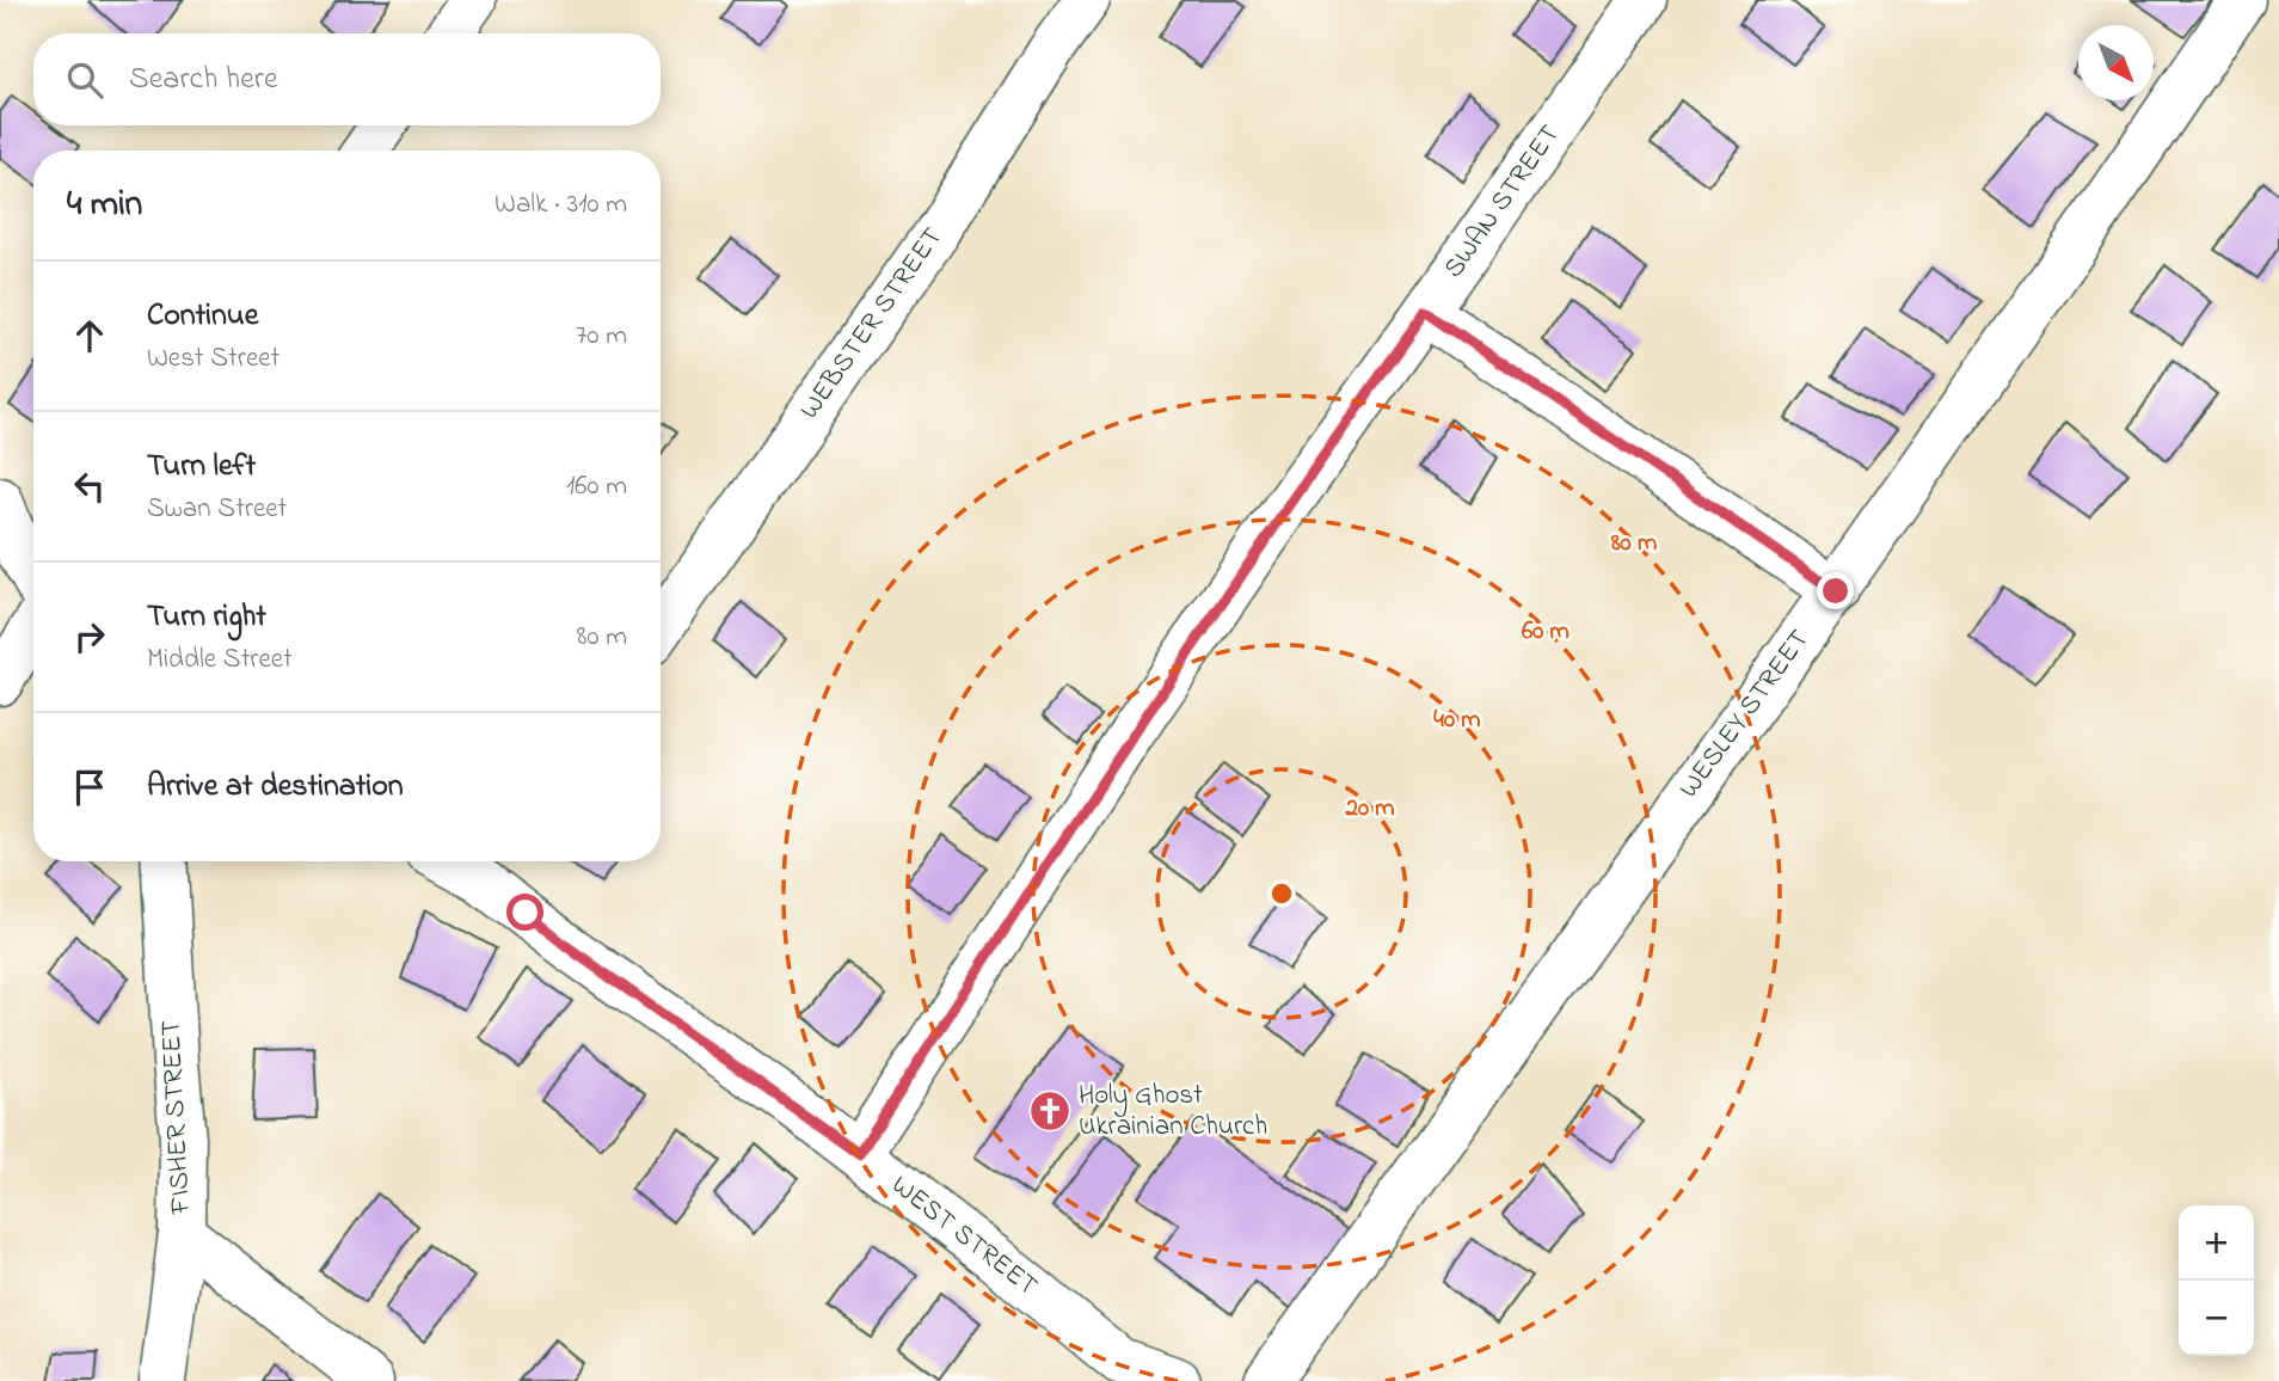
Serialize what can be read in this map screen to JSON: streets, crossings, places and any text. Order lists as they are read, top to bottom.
{
  "streets": {
    "street": [
      "SWAN STREET",
      "WEBSTER STREET",
      "WESLEY STREET",
      "FISHER STREET",
      "WEST STREET"
    ]
  },
  "crossings": [
    ["SWAN STREET", "WEST STREET"]
  ],
  "places": {
    "church": ["Holy Ghost Ukrainian Church"]
  },
  "north": "bottom right",
  "page": {
    "search": "Search here",
    "heading": ["4 min", "Walk · 310 m"],
    "list": [
      ["Continue", "West Street", "70 m"],
      ["Turn left", "Swan Street", "160 m"],
      ["Turn right", "Middle Street", "80 m"],
      "Arrive at destination"
    ],
    "map_buttons": ["+", "−"]
  },
  "rings": [
    "80 m",
    "60 m",
    "40 m",
    "20 m"
  ]
}
